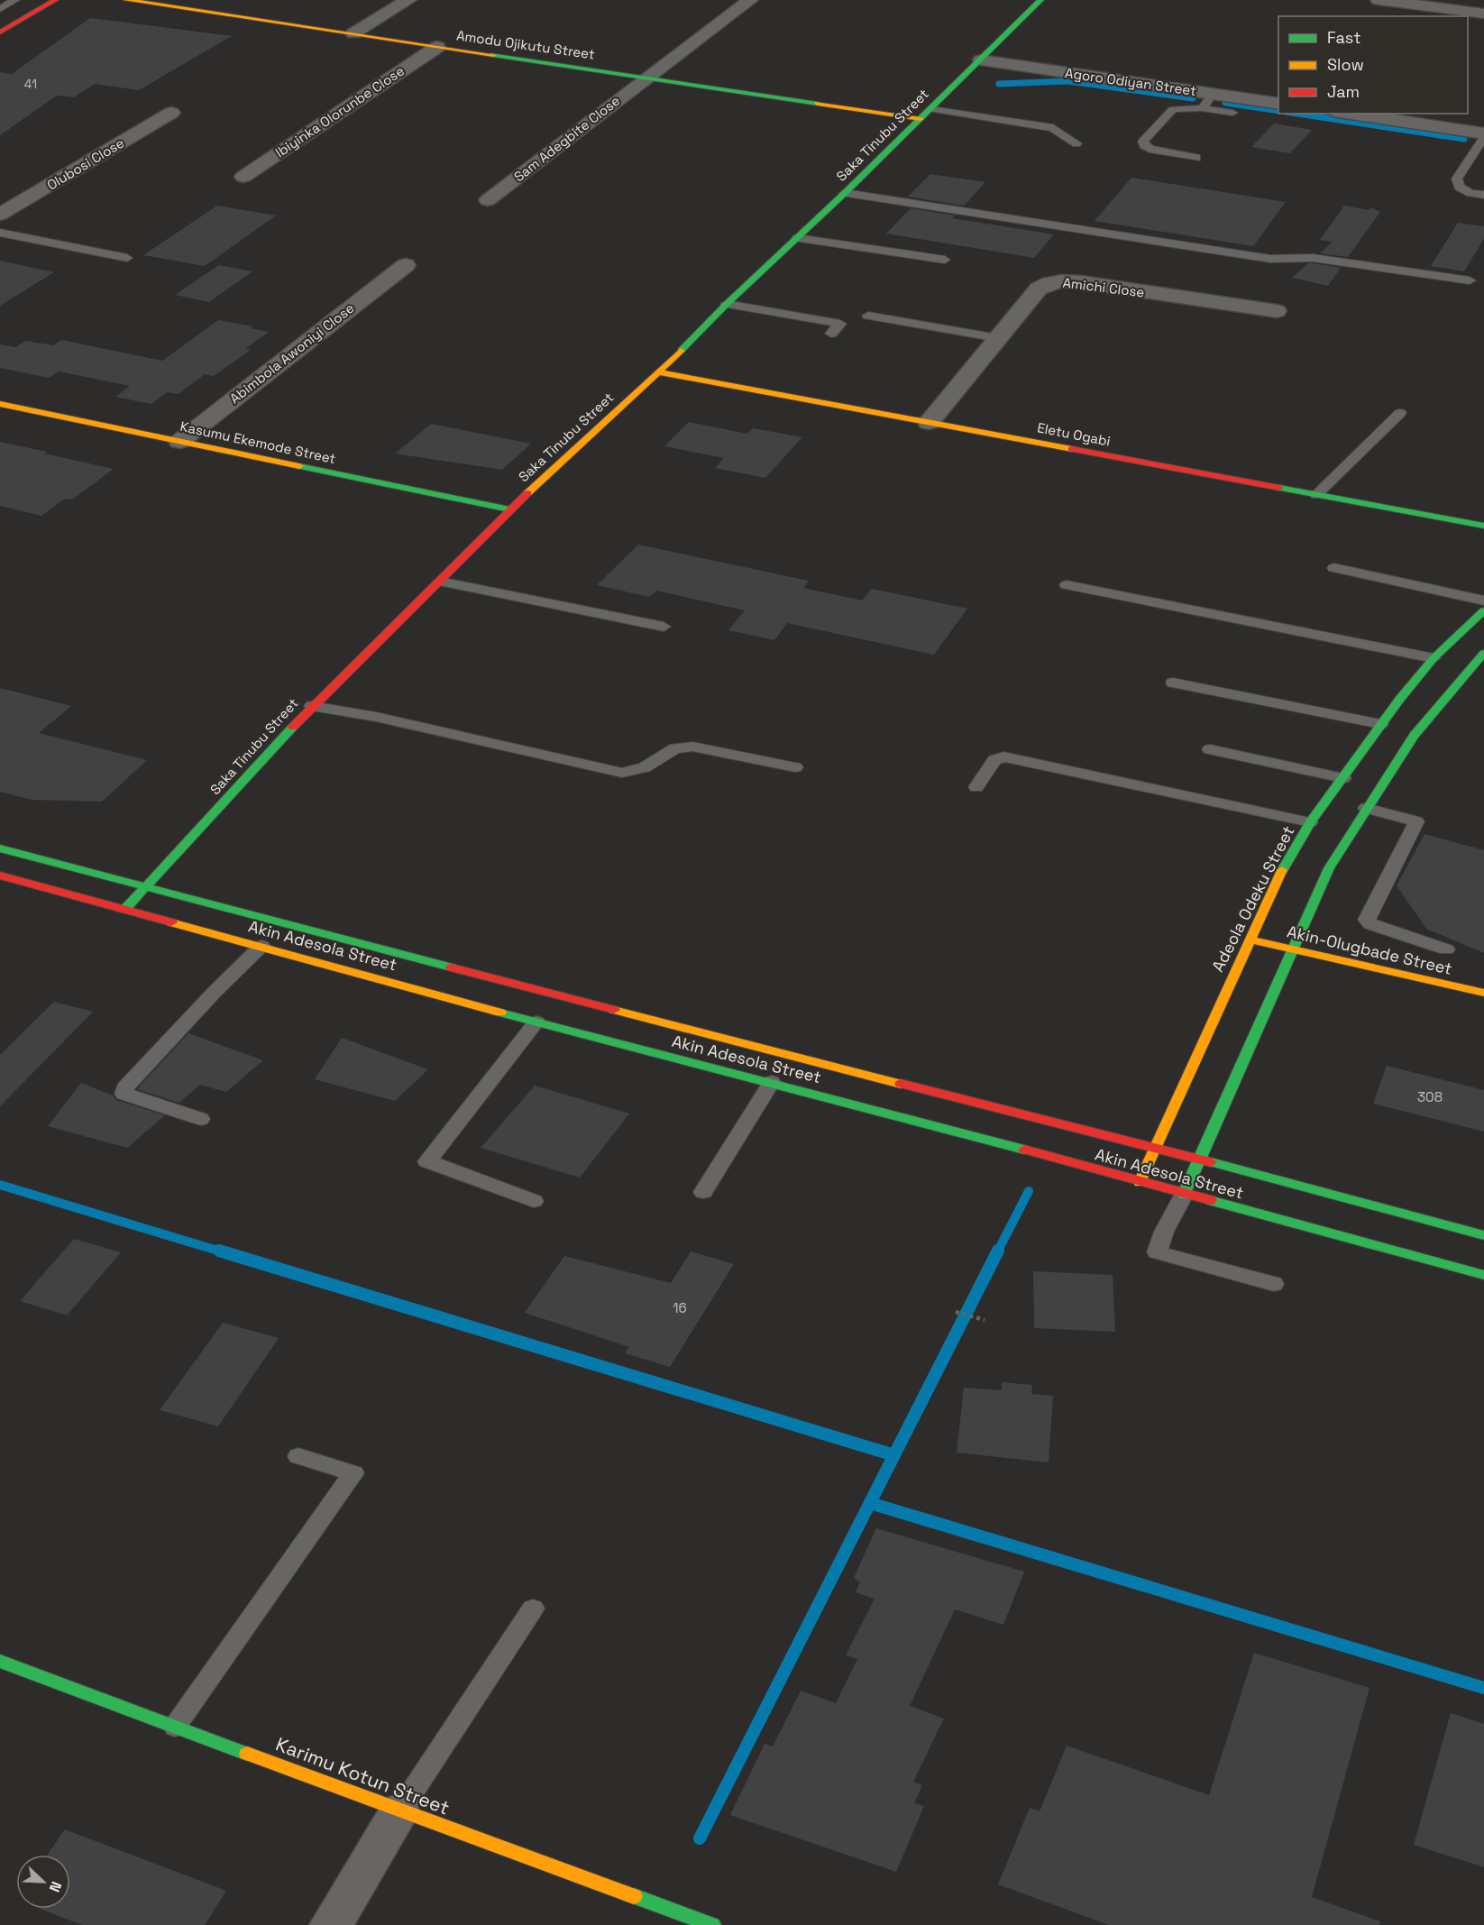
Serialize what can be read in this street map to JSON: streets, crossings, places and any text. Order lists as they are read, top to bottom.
{
  "streets": {
    "street": [
      "Amodu Ojikutu Street",
      "Agoro Odiyan Street",
      "Ibiyinka Olorunbe Close",
      "Saka Tinubu Street",
      "Sam Adegbite Close",
      "Olubosi Close",
      "Amichi Close",
      "Abimbola Awoniyi Close",
      "Eletu Ogabi",
      "Kasumu Ekemode Street",
      "Adeola Odeku Street",
      "Akin Adesola Street",
      "Akin-Olugbade Street",
      "Karimu Kotun Street"
    ]
  },
  "crossings": [
    ["Amodu Ojikutu Street", "Ibiyinka Olorunbe Close"],
    ["Amodu Ojikutu Street", "Saka Tinubu Street"],
    ["Amodu Ojikutu Street", "Sam Adegbite Close"],
    ["Agoro Odiyan Street", "Saka Tinubu Street"],
    ["Saka Tinubu Street", "Eletu Ogabi"],
    ["Saka Tinubu Street", "Kasumu Ekemode Street"],
    ["Saka Tinubu Street", "Akin Adesola Street"],
    ["Amichi Close", "Eletu Ogabi"],
    ["Abimbola Awoniyi Close", "Kasumu Ekemode Street"],
    ["Adeola Odeku Street", "Akin Adesola Street"],
    ["Adeola Odeku Street", "Akin-Olugbade Street"]
  ],
  "house_numbers": ["41", "308", "16"],
  "legend": ["Fast", "Slow", "Jam"],
  "north": "bottom right"
}
